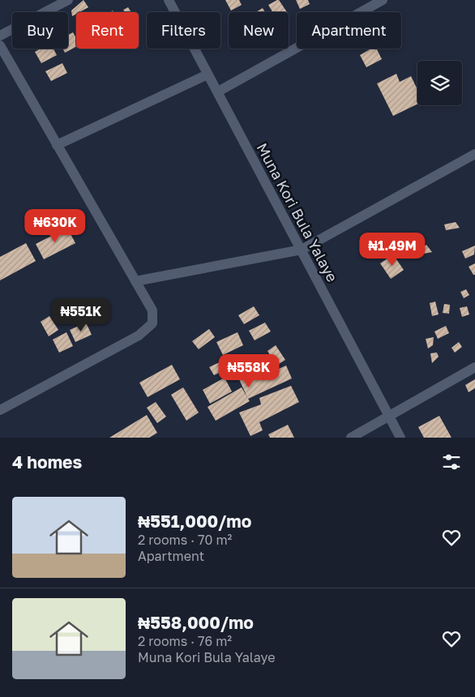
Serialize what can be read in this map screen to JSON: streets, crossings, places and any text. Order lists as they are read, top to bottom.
{
  "streets": {
    "street": ["Muna Kori Bula Yalaye"]
  },
  "page": {
    "chip": [
      "Buy",
      "Rent",
      "Filters",
      "New",
      "Apartment"
    ],
    "price": [
      "₦630K",
      "₦1.49M",
      "₦551K",
      "₦558K"
    ],
    "heading": "4 homes",
    "list": [
      {
        "name": "₦551,000/mo",
        "note": "2 rooms · 70 m² · Apartment"
      },
      {
        "name": "₦558,000/mo",
        "note": "2 rooms · 76 m² · Muna Kori Bula Yalaye"
      }
    ]
  }
}
